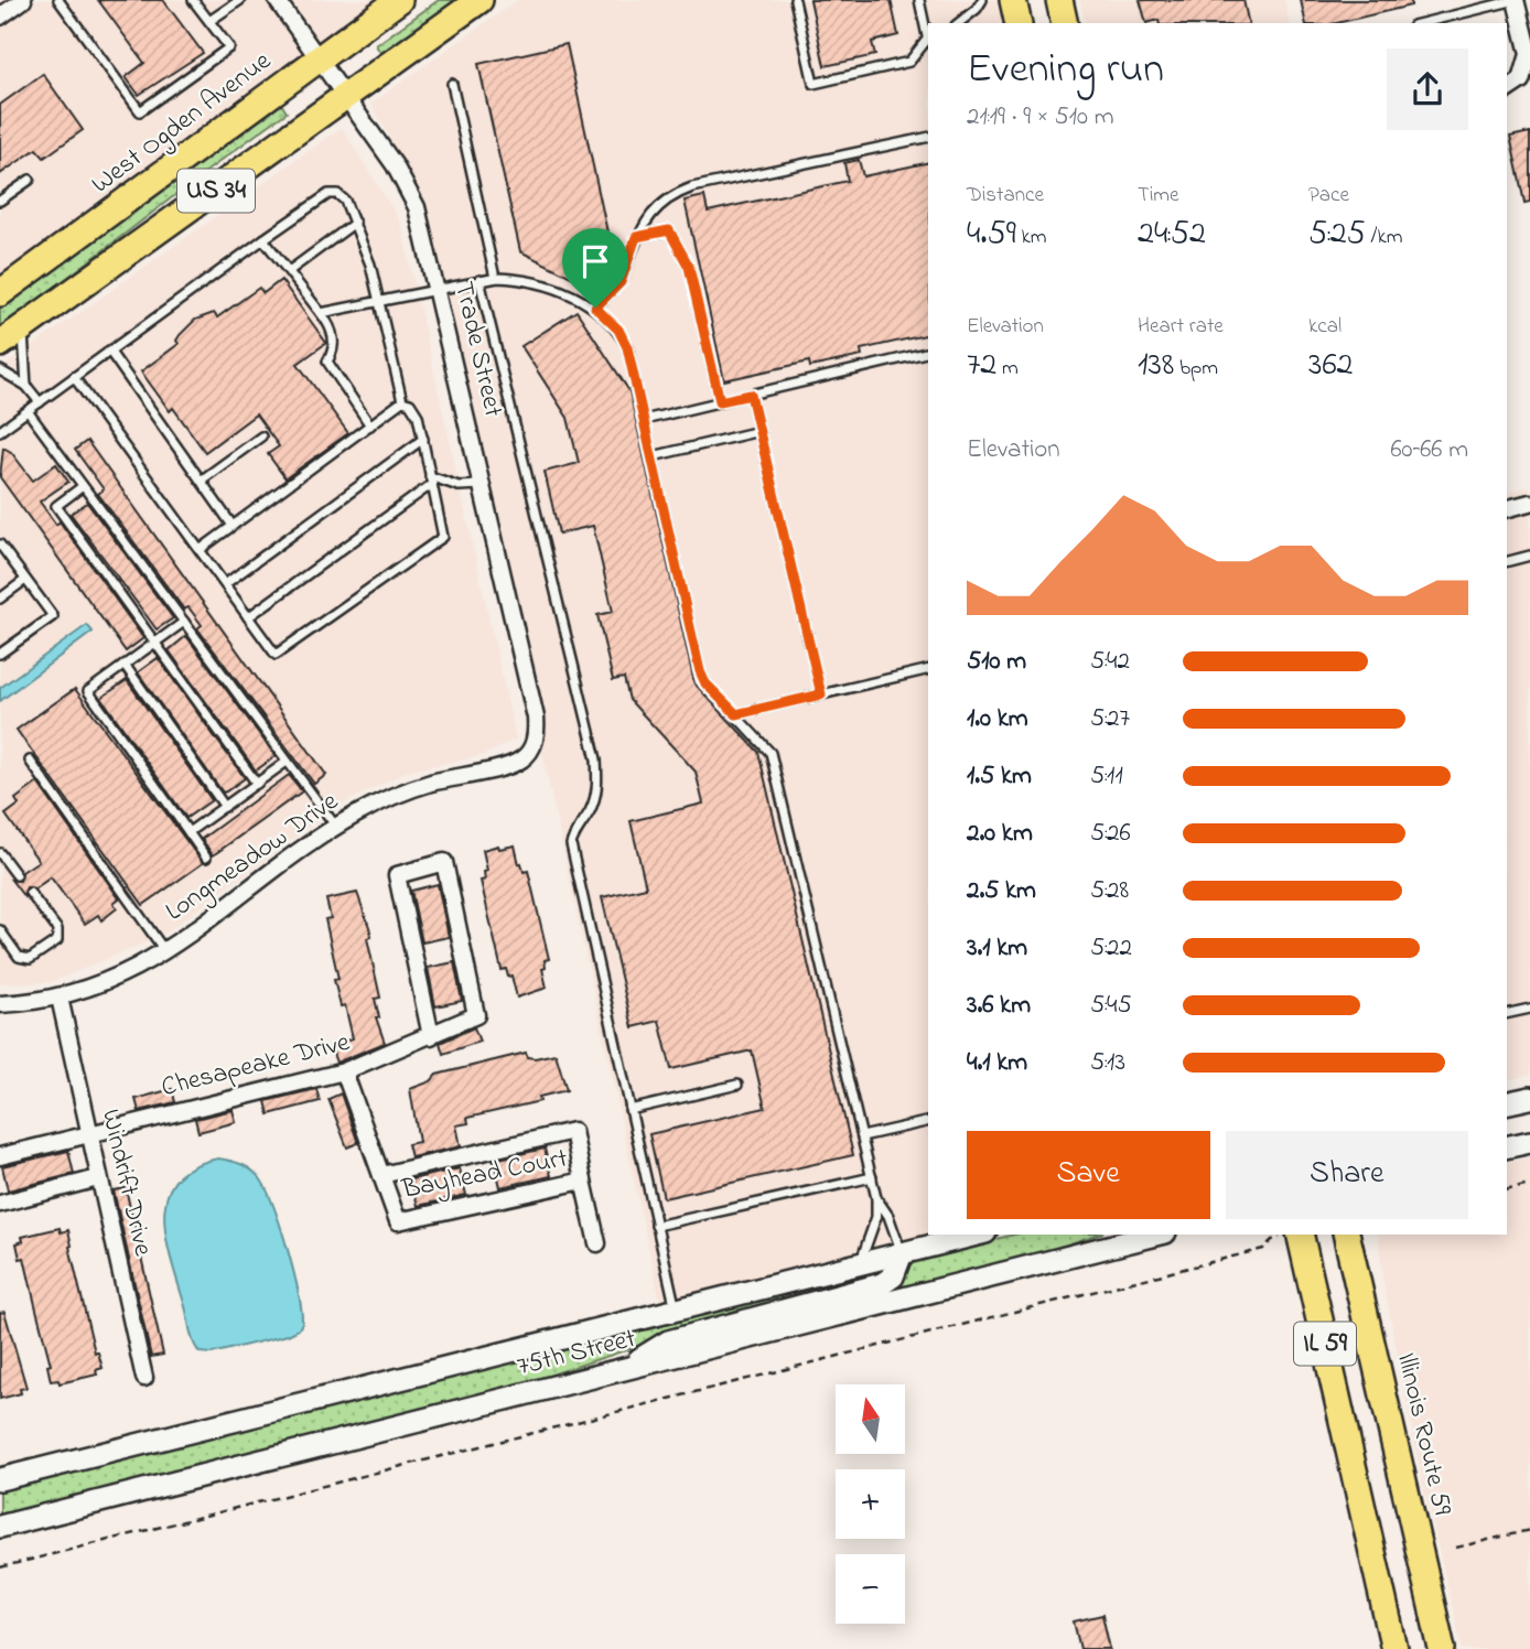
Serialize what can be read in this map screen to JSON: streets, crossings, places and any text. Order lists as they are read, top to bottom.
{
  "streets": {
    "main road": [
      "West Ogden Avenue",
      "US 34",
      "IL 59",
      "75th Street",
      "Illinois Route 59"
    ],
    "street": [
      "Trade Street",
      "Longmeadow Drive",
      "Chesapeake Drive",
      "Bayhead Court",
      "Windrift Drive"
    ]
  },
  "crossings": [
    ["West Ogden Avenue", "Trade Street"],
    ["US 34", "Trade Street"],
    ["Trade Street", "Longmeadow Drive"],
    ["Longmeadow Drive", "Windrift Drive"],
    ["Chesapeake Drive", "Bayhead Court"],
    ["Chesapeake Drive", "Windrift Drive"]
  ],
  "north": "top",
  "page": {
    "heading": ["Evening run", "21:19 · 9 × 510 m"],
    "stats": [
      ["Distance", "4.59 km"],
      ["Time", "24:52"],
      ["Pace", "5:25 /km"],
      ["Elevation", "72 m"],
      ["Heart rate", "138 bpm"],
      ["kcal", "362"]
    ],
    "chart": ["Elevation", "60–66 m"],
    "list": [
      {
        "name": "510 m",
        "note": "5:42"
      },
      {
        "name": "1.0 km",
        "note": "5:27"
      },
      {
        "name": "1.5 km",
        "note": "5:11"
      },
      {
        "name": "2.0 km",
        "note": "5:26"
      },
      {
        "name": "2.5 km",
        "note": "5:28"
      },
      {
        "name": "3.1 km",
        "note": "5:22"
      },
      {
        "name": "3.6 km",
        "note": "5:45"
      },
      {
        "name": "4.1 km",
        "note": "5:13"
      }
    ],
    "buttons": ["Save", "Share"],
    "map_buttons": ["+", "−"]
  }
}
